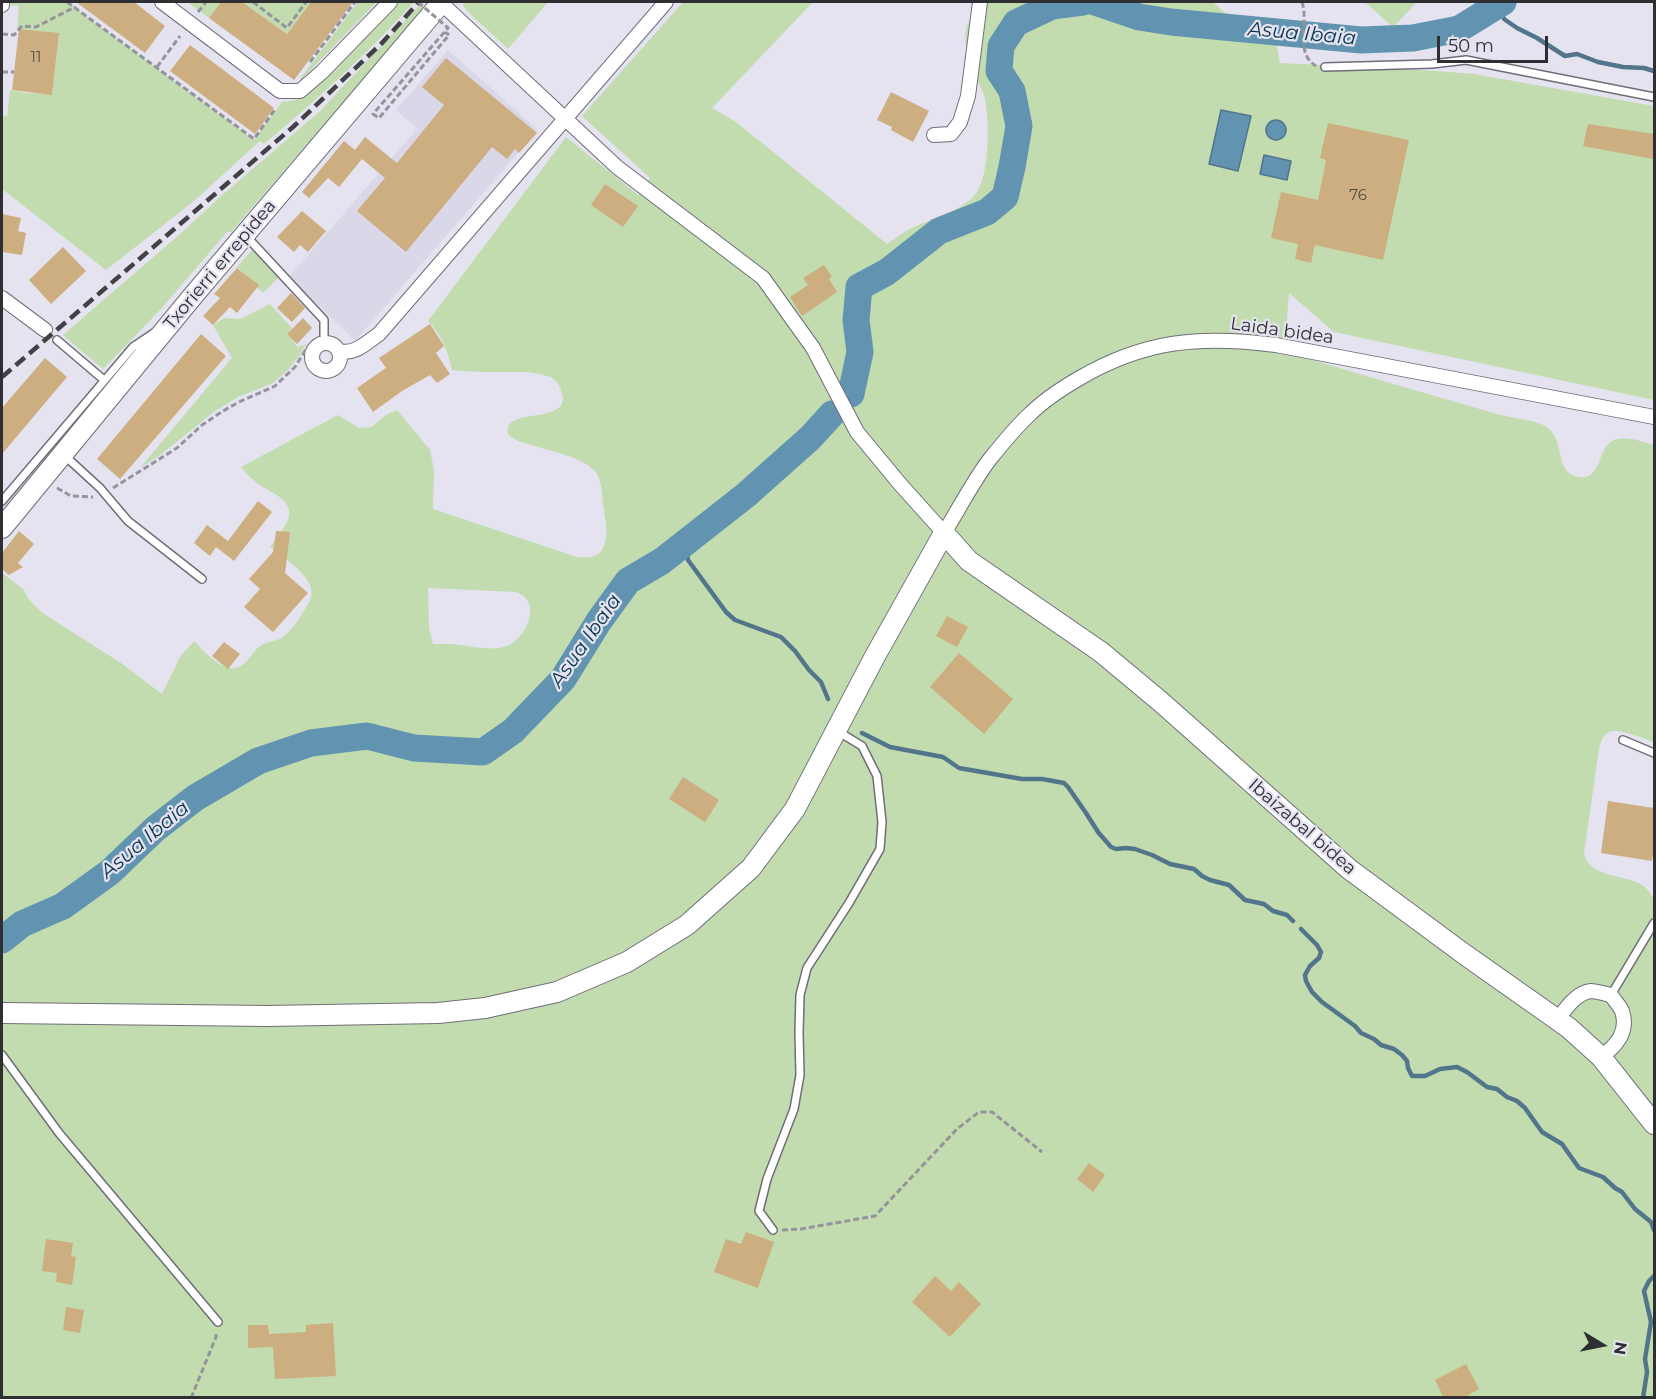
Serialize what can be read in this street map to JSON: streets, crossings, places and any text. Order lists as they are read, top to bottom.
{
  "streets": {
    "street": ["Txorierri errepidea", "Laida bidea", "Ibaizabal bidea"]
  },
  "crossings": [
    ["Laida bidea", "Ibaizabal bidea"]
  ],
  "water": ["Asua Ibaia"],
  "house_numbers": ["11", "76"],
  "scale_bar": "50 m",
  "north": "right"
}
